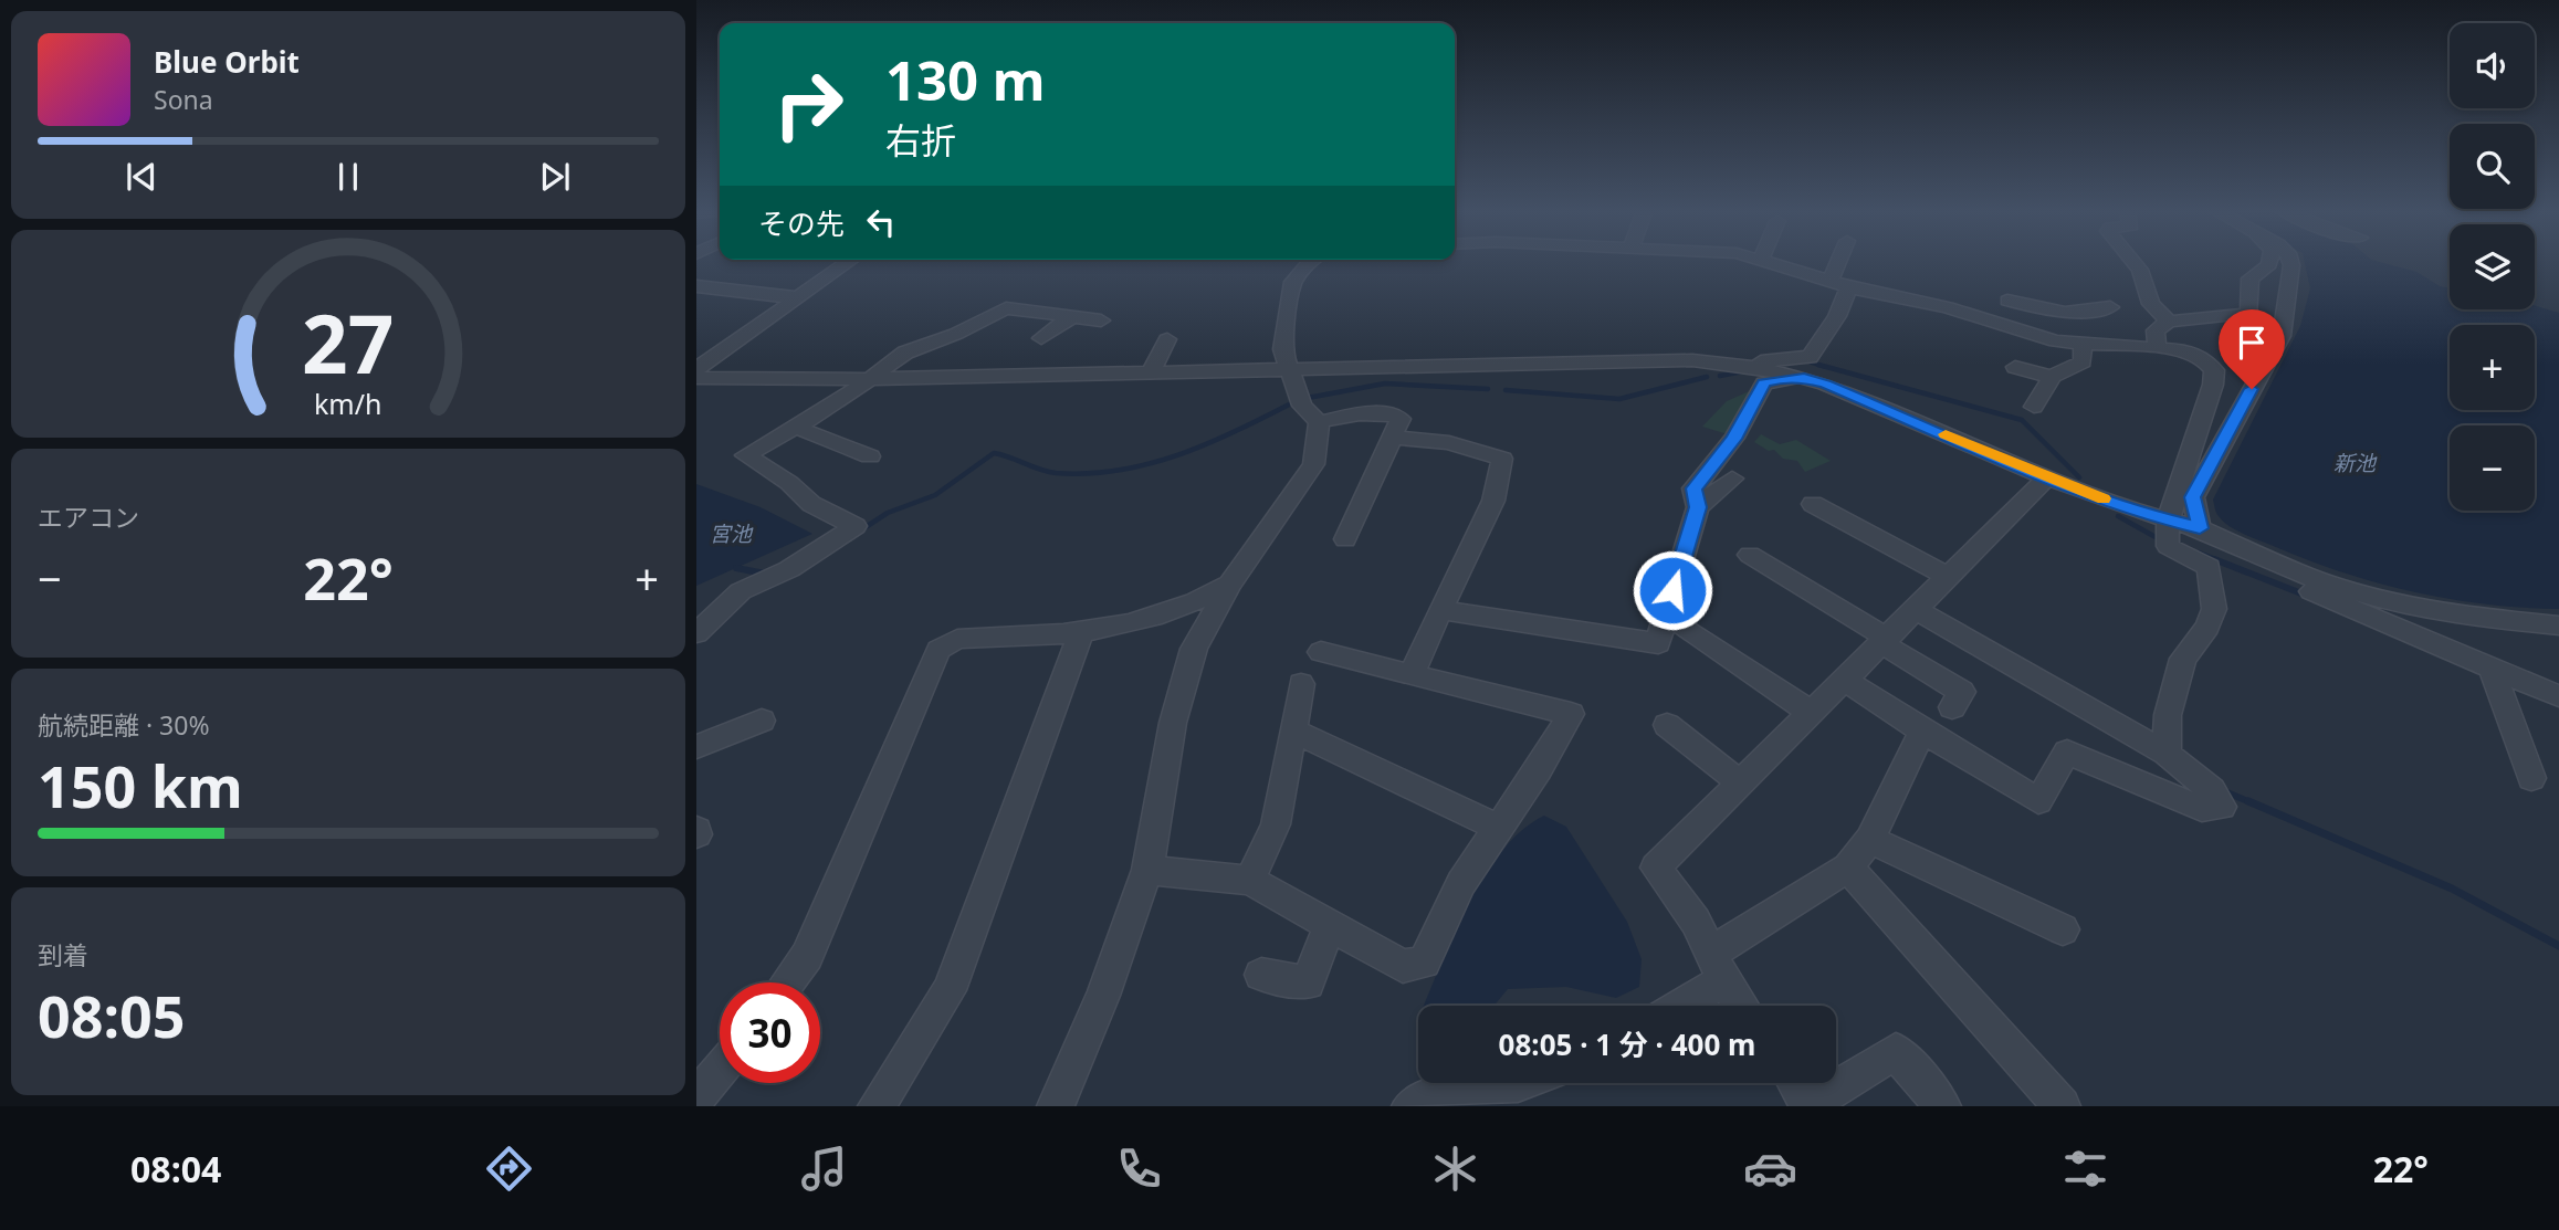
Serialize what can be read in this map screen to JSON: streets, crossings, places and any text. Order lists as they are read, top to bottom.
{
  "water": ["新池", "宮池"],
  "page": {
    "map_buttons": ["+", "−"],
    "turn": ["130 m", "右折"],
    "song": ["Blue Orbit", "Sona"],
    "then": "その先",
    "tile": [
      "エアコン",
      ["航続距離 · 30%", "150 km"],
      ["到着", "08:05"]
    ],
    "heat": ["−", "22°", "+"],
    "limit": "30",
    "trip": "08:05 · 1 分 · 400 m",
    "tabs": ["08:04", "22°"],
    "gauge": ["27", "km/h"]
  }
}
